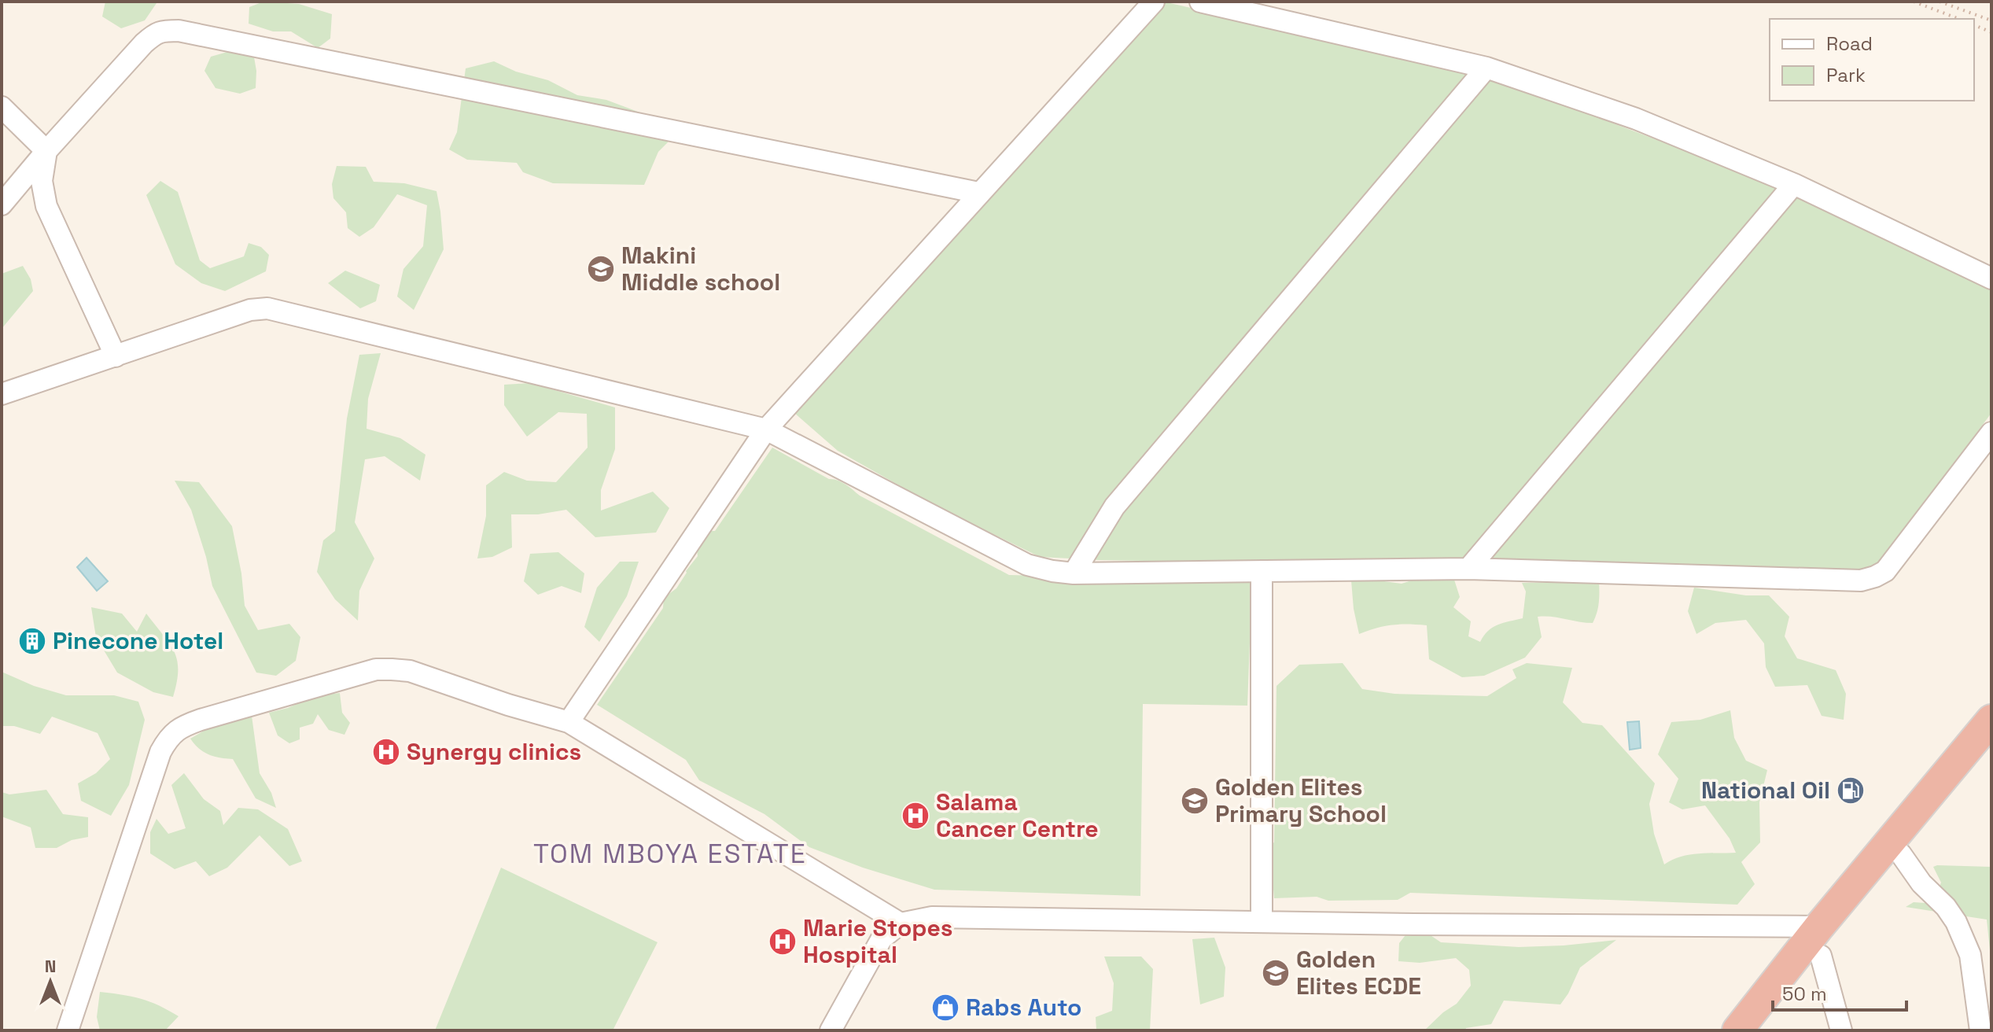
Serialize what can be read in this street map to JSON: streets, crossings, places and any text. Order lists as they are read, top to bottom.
{
  "districts": ["TOM MBOYA ESTATE"],
  "places": {
    "school or university": ["Makini Middle school", "Golden Elites Primary School", "Golden Elites ECDE"],
    "building": ["Pinecone Hotel"],
    "hospital": ["Synergy clinics", "Salama Cancer Centre", "Marie Stopes Hospital"],
    "fuel station": ["National Oil"],
    "shop": ["Rabs Auto"]
  },
  "legend": ["Road", "Park"],
  "scale_bar": "50 m",
  "north": "top"
}
